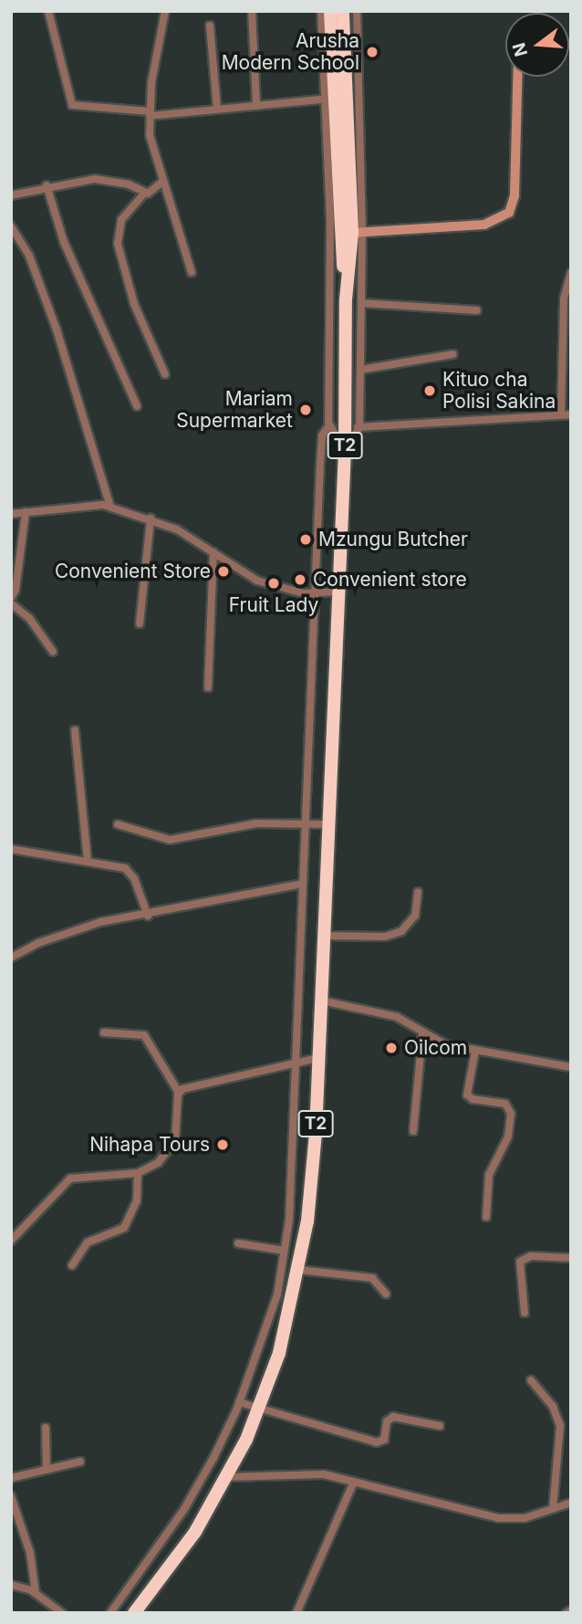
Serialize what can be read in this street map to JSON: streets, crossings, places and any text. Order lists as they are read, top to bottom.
{
  "streets": {
    "highway": ["T2"]
  },
  "places": [
    "Arusha Modern School",
    "Kituo cha Polisi Sakina",
    "Mariam Supermarket",
    "Mzungu Butcher",
    "Convenient Store",
    "Convenient store",
    "Fruit Lady",
    "Oilcom",
    "Nihapa Tours"
  ],
  "north": "left"
}
